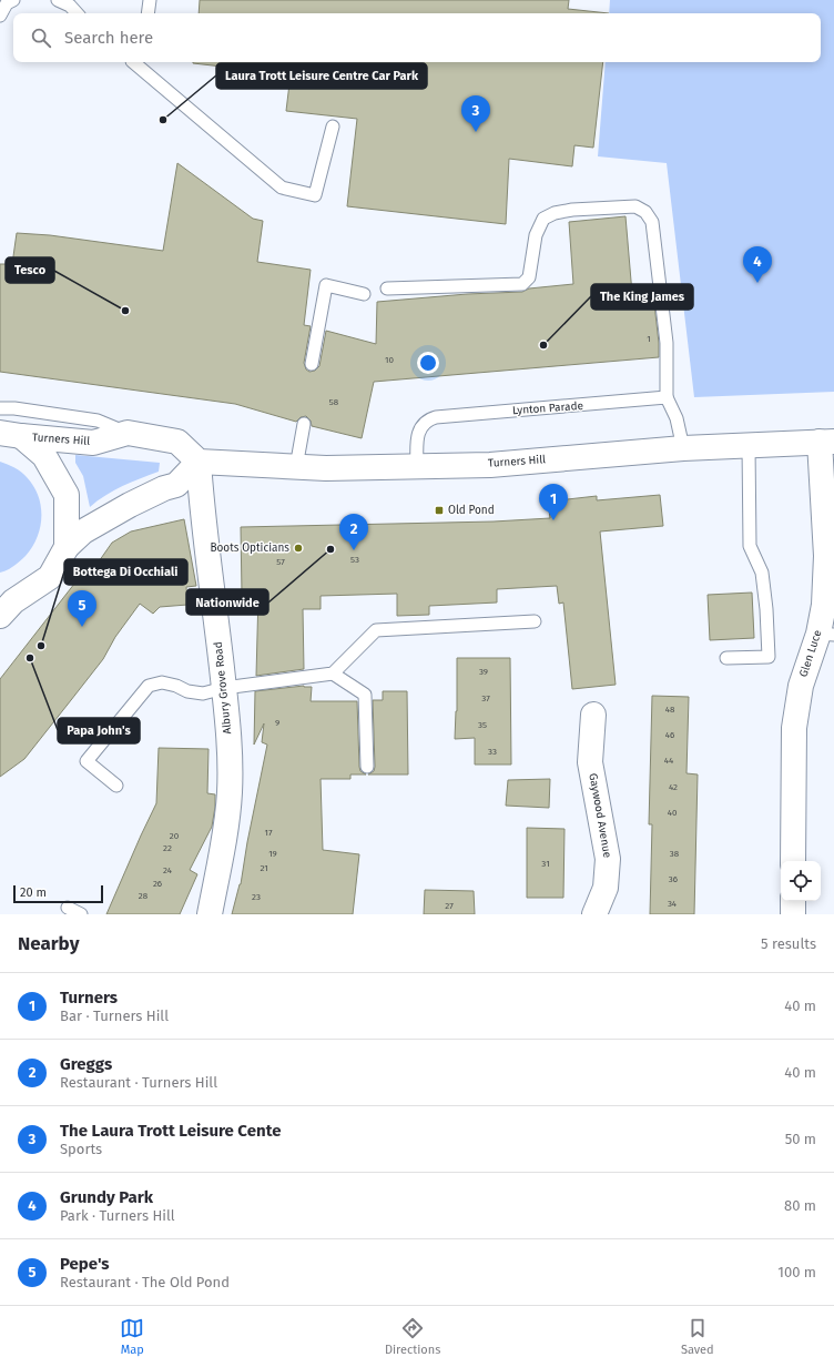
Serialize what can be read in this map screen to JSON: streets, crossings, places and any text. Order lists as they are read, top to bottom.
{
  "streets": {
    "main road": [
      "Turners Hill",
      "Glen Luce",
      "Albury Grove Road",
      "Gaywood Avenue"
    ],
    "lane": ["Lynton Parade"]
  },
  "crossings": [
    ["Lynton Parade", "Turners Hill"],
    ["Turners Hill", "Glen Luce"],
    ["Turners Hill", "Albury Grove Road"]
  ],
  "places": {
    "other": [
      "Laura Trott Leisure Centre Car Park",
      "Tesco",
      "The King James",
      "Boots Opticians",
      "Nationwide",
      "Bottega Di Occhiali",
      "Papa John's"
    ],
    "transit": ["Old Pond"]
  },
  "house_numbers": [
    "1",
    "10",
    "58",
    "53",
    "57",
    "39",
    "37",
    "48",
    "9",
    "35",
    "46",
    "33",
    "44",
    "42",
    "40",
    "17",
    "20",
    "22",
    "19",
    "38",
    "31",
    "21",
    "24",
    "36",
    "26",
    "28",
    "23",
    "34",
    "27"
  ],
  "scale_bar": "20 m",
  "page": {
    "search": "Search here",
    "pins": [
      "3",
      "4",
      "1",
      "2",
      "5"
    ],
    "scale": "20 m",
    "heading": ["Nearby", "5 results"],
    "list": [
      {
        "mark": "1",
        "name": "Turners",
        "note": "Bar · Turners Hill",
        "value": "40 m"
      },
      {
        "mark": "2",
        "name": "Greggs",
        "note": "Restaurant · Turners Hill",
        "value": "40 m"
      },
      {
        "mark": "3",
        "name": "The Laura Trott Leisure Cente",
        "note": "Sports",
        "value": "50 m"
      },
      {
        "mark": "4",
        "name": "Grundy Park",
        "note": "Park · Turners Hill",
        "value": "80 m"
      },
      {
        "mark": "5",
        "name": "Pepe's",
        "note": "Restaurant · The Old Pond",
        "value": "100 m"
      }
    ],
    "nav": ["Map", "Directions", "Saved"]
  }
}
